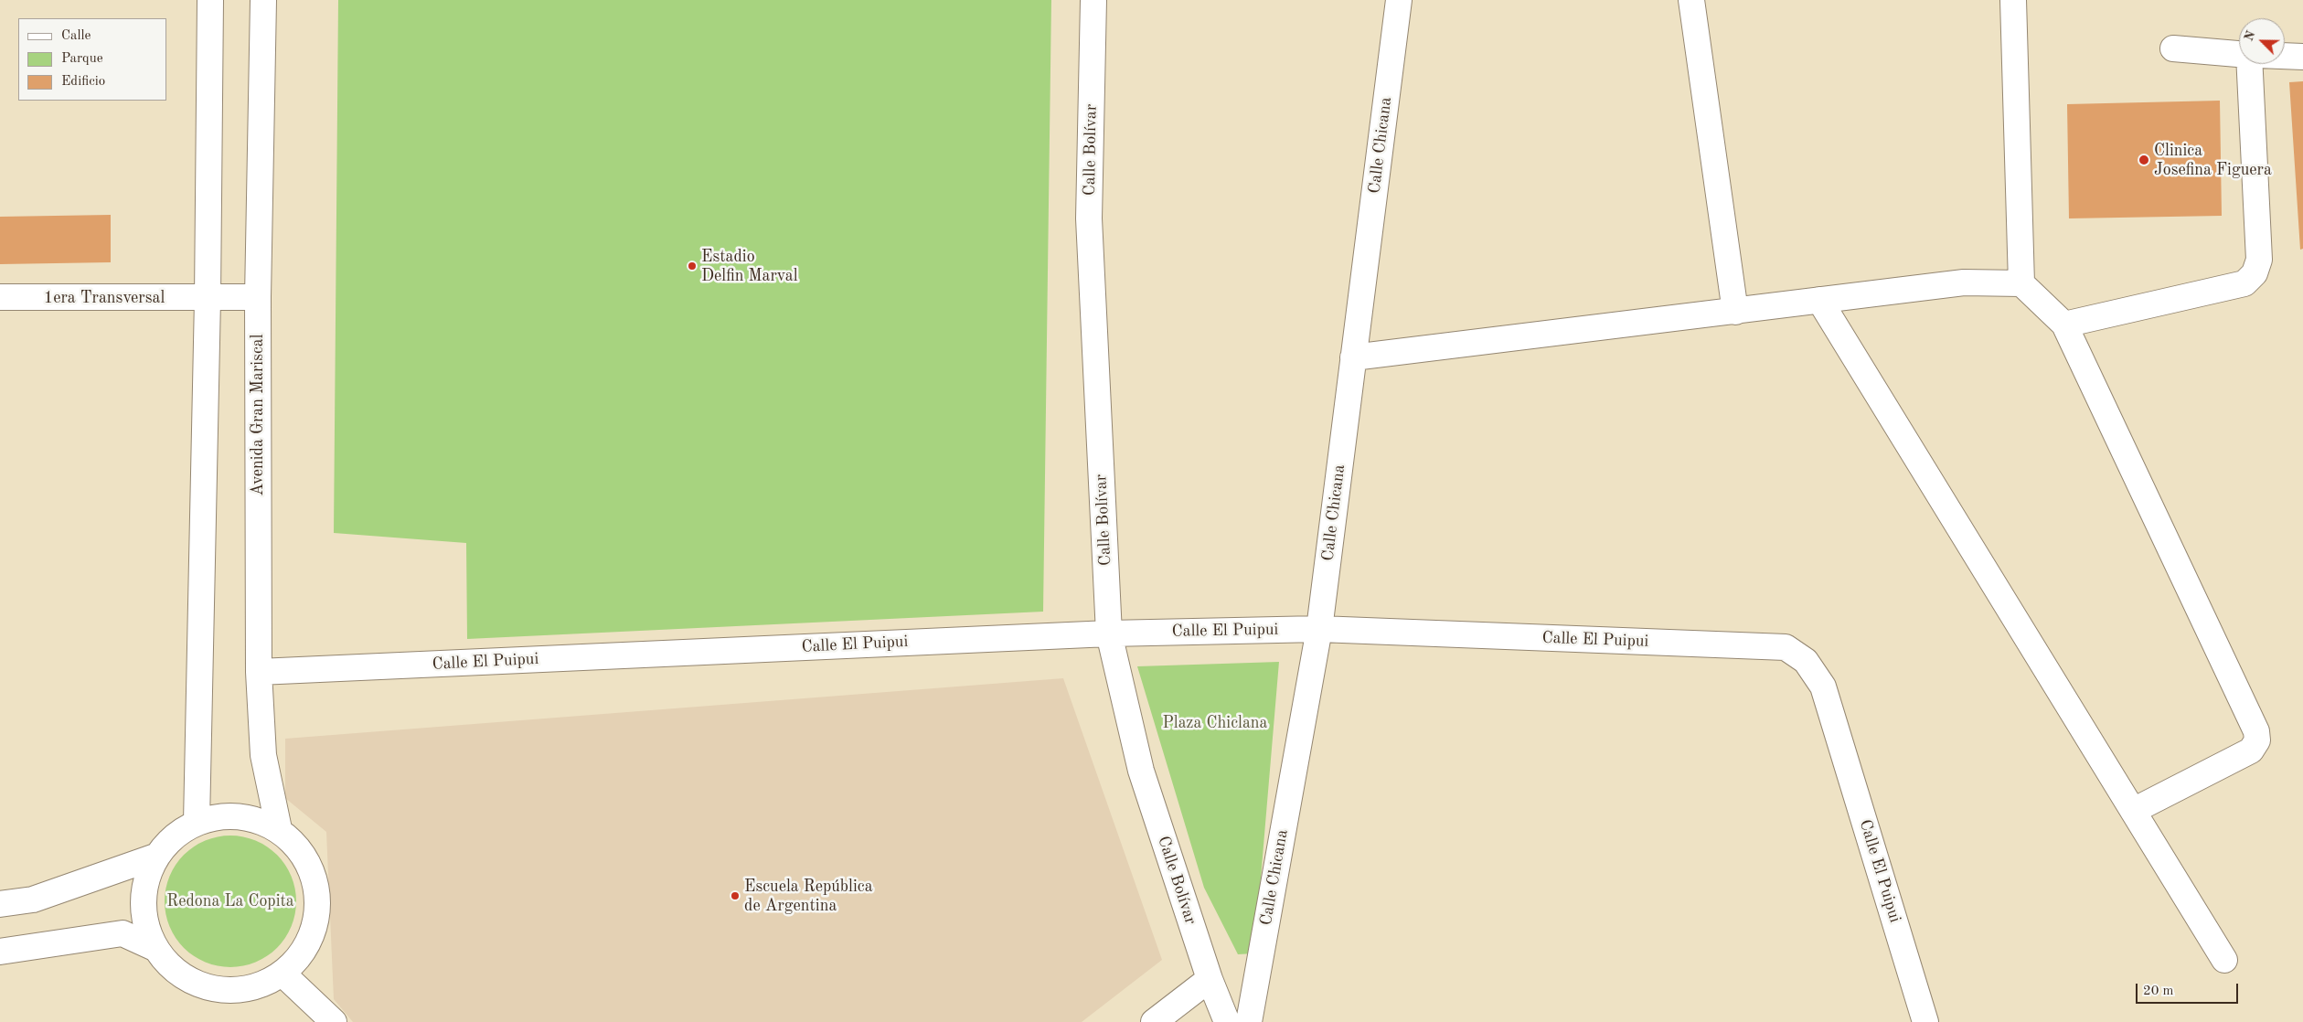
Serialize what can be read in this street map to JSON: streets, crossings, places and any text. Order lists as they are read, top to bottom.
{
  "streets": {
    "street": [
      "Calle Chicana",
      "Calle Bolívar",
      "1era Transversal",
      "Avenida Gran Mariscal",
      "Calle El Puipui"
    ]
  },
  "crossings": [
    ["Calle Chicana", "Calle El Puipui"],
    ["Calle Bolívar", "Calle El Puipui"],
    ["1era Transversal", "Avenida Gran Mariscal"],
    ["Avenida Gran Mariscal", "Calle El Puipui"]
  ],
  "parks": ["Plaza Chiclana", "Redona La Copita"],
  "places": ["Clinica Josefina Figuera", "Estadio Delfin Marval", "Escuela República de Argentina"],
  "legend": ["Calle", "Parque", "Edificio"],
  "scale_bar": "20 m",
  "north": "top left"
}
